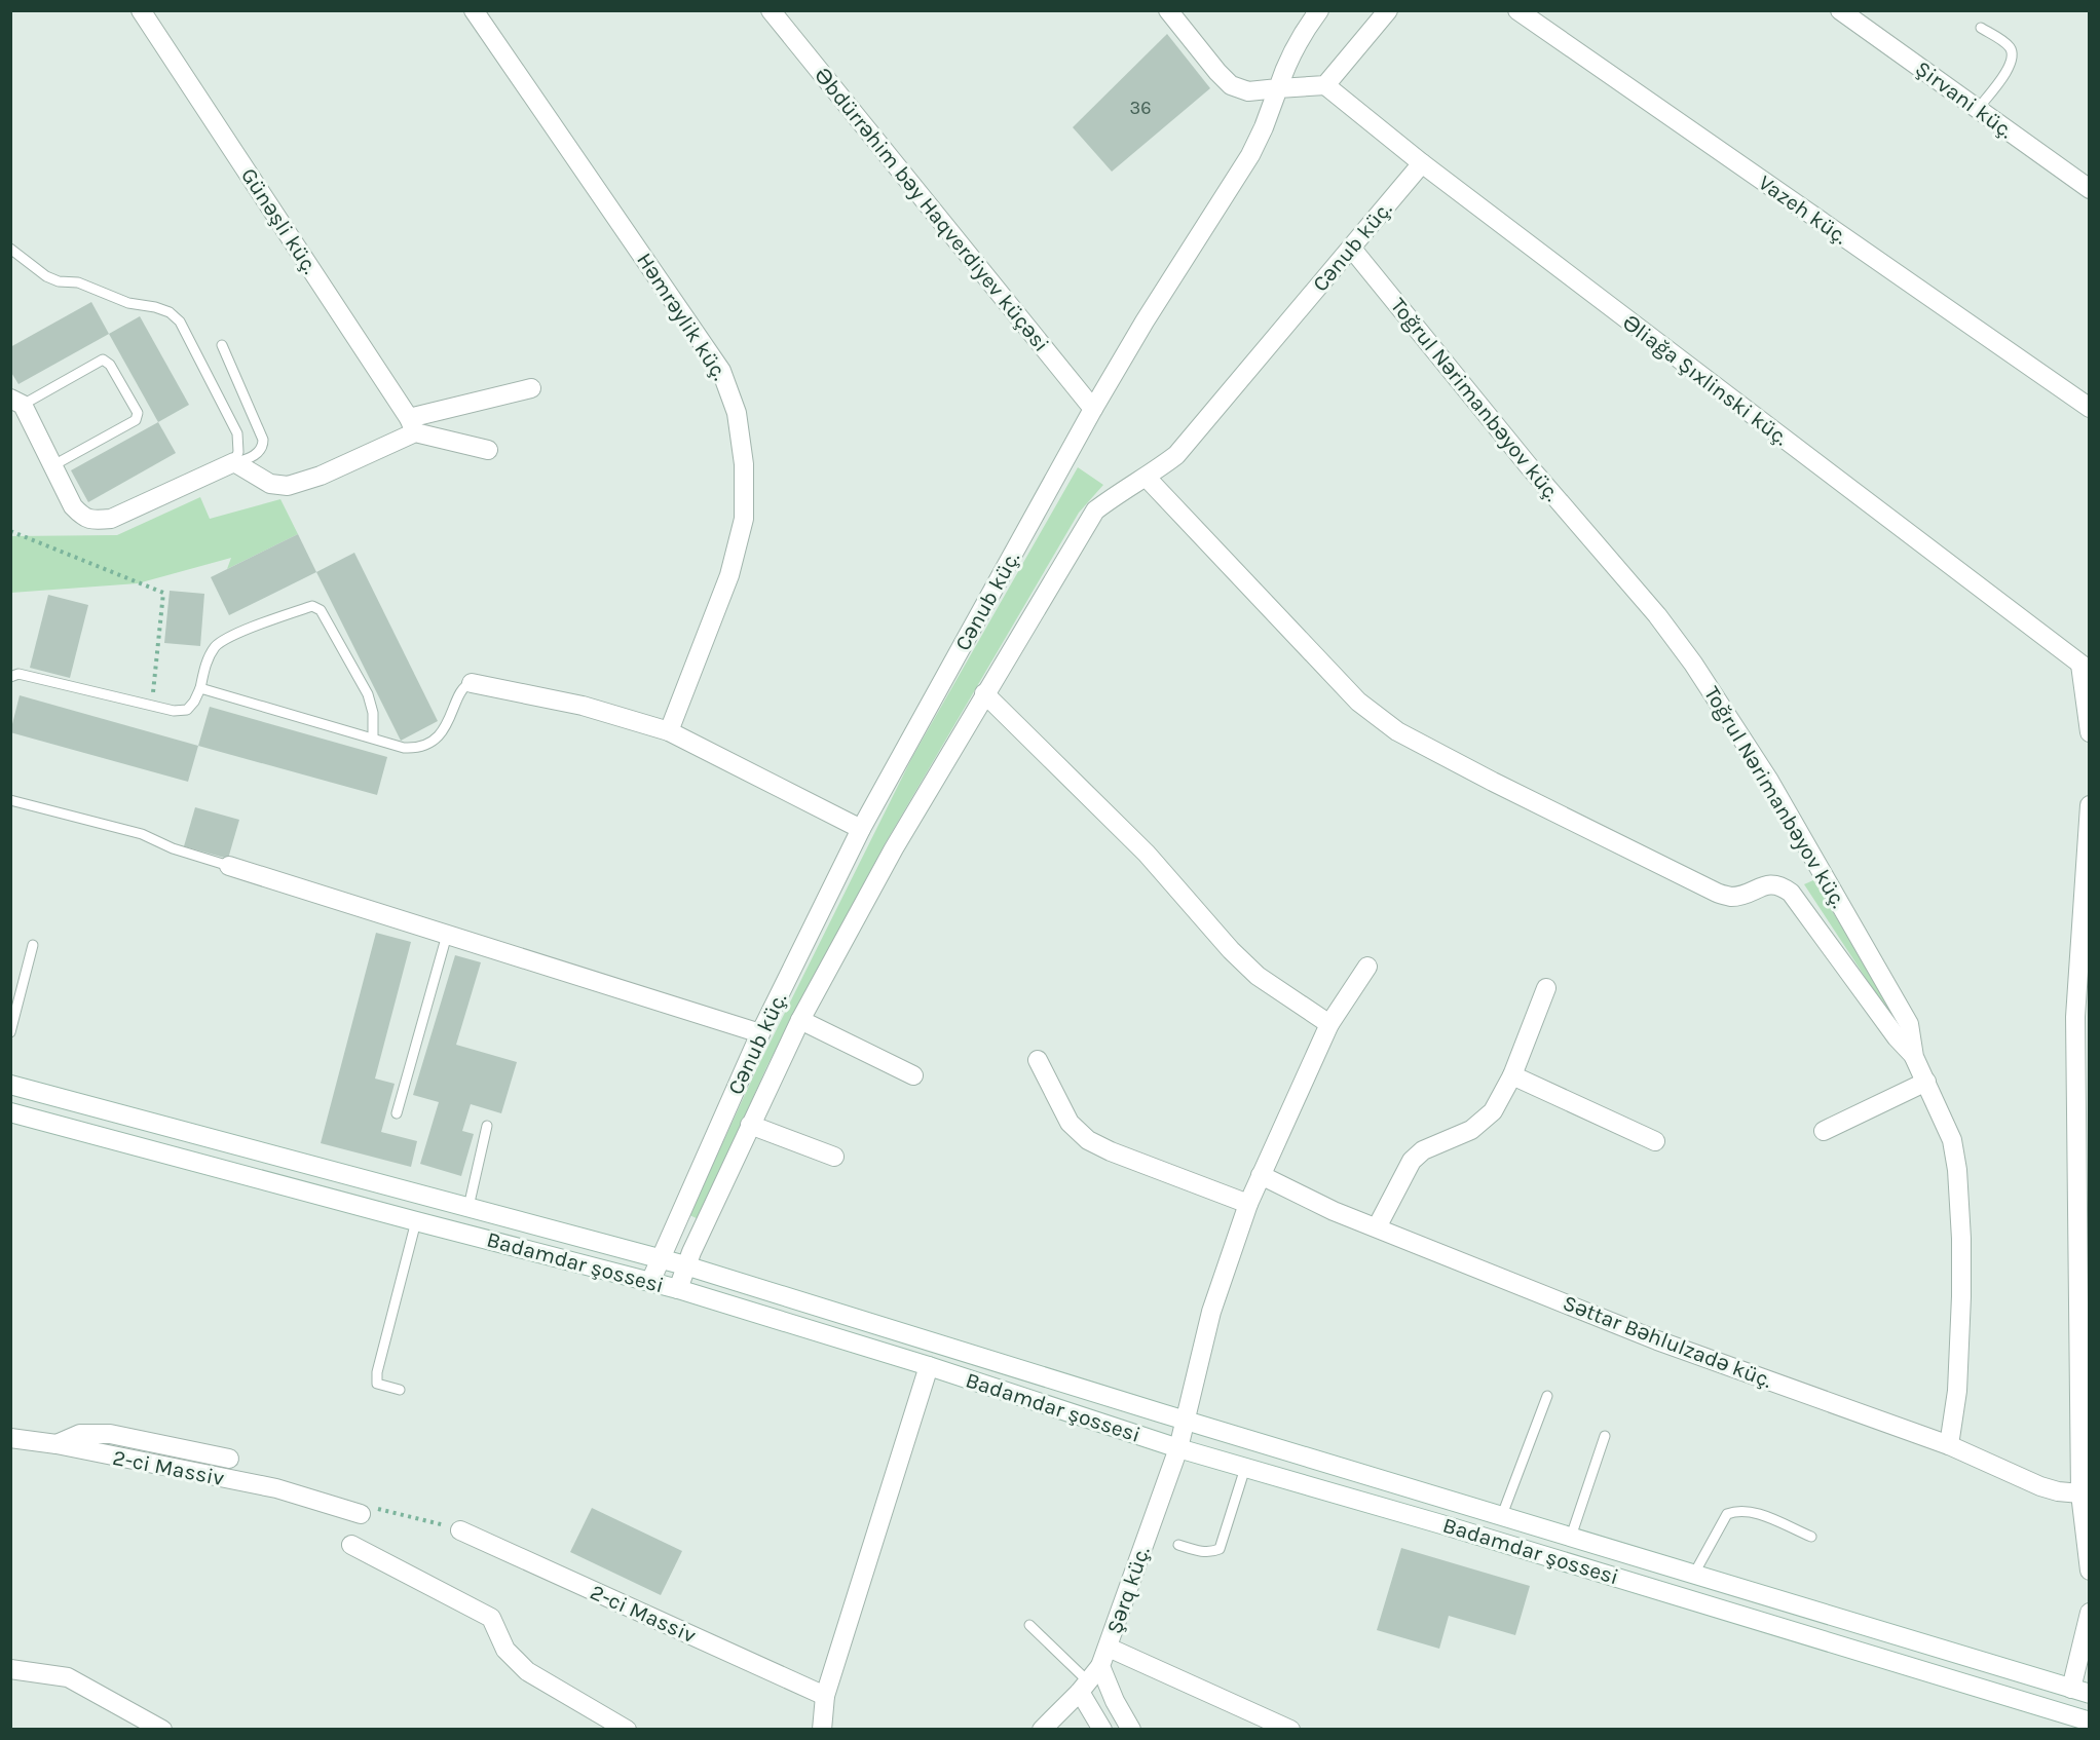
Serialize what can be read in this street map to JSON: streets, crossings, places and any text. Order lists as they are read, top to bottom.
{
  "streets": {
    "street": [
      "Şirvani küç.",
      "Əbdürrəhim bəy Haqverdiyev küçəsi",
      "Vazeh küç.",
      "Günəşli küç.",
      "Cənub küç.",
      "Həmrəylik küç.",
      "Əliağa Şıxlinski küç.",
      "Toğrul Nərimanbəyov küç.",
      "Badamdar şossesi",
      "Səttar Bəhlulzadə küç.",
      "2-ci Massiv",
      "Şərq küç."
    ]
  },
  "crossings": [
    ["Əbdürrəhim bəy Haqverdiyev küçəsi", "Cənub küç."],
    ["Cənub küç.", "Əliağa Şıxlinski küç."],
    ["Cənub küç.", "Toğrul Nərimanbəyov küç."],
    ["Cənub küç.", "Badamdar şossesi"],
    ["Toğrul Nərimanbəyov küç.", "Səttar Bəhlulzadə küç."],
    ["Badamdar şossesi", "Şərq küç."],
    ["Səttar Bəhlulzadə küç.", "Şərq küç."]
  ],
  "house_numbers": ["36"]
}
